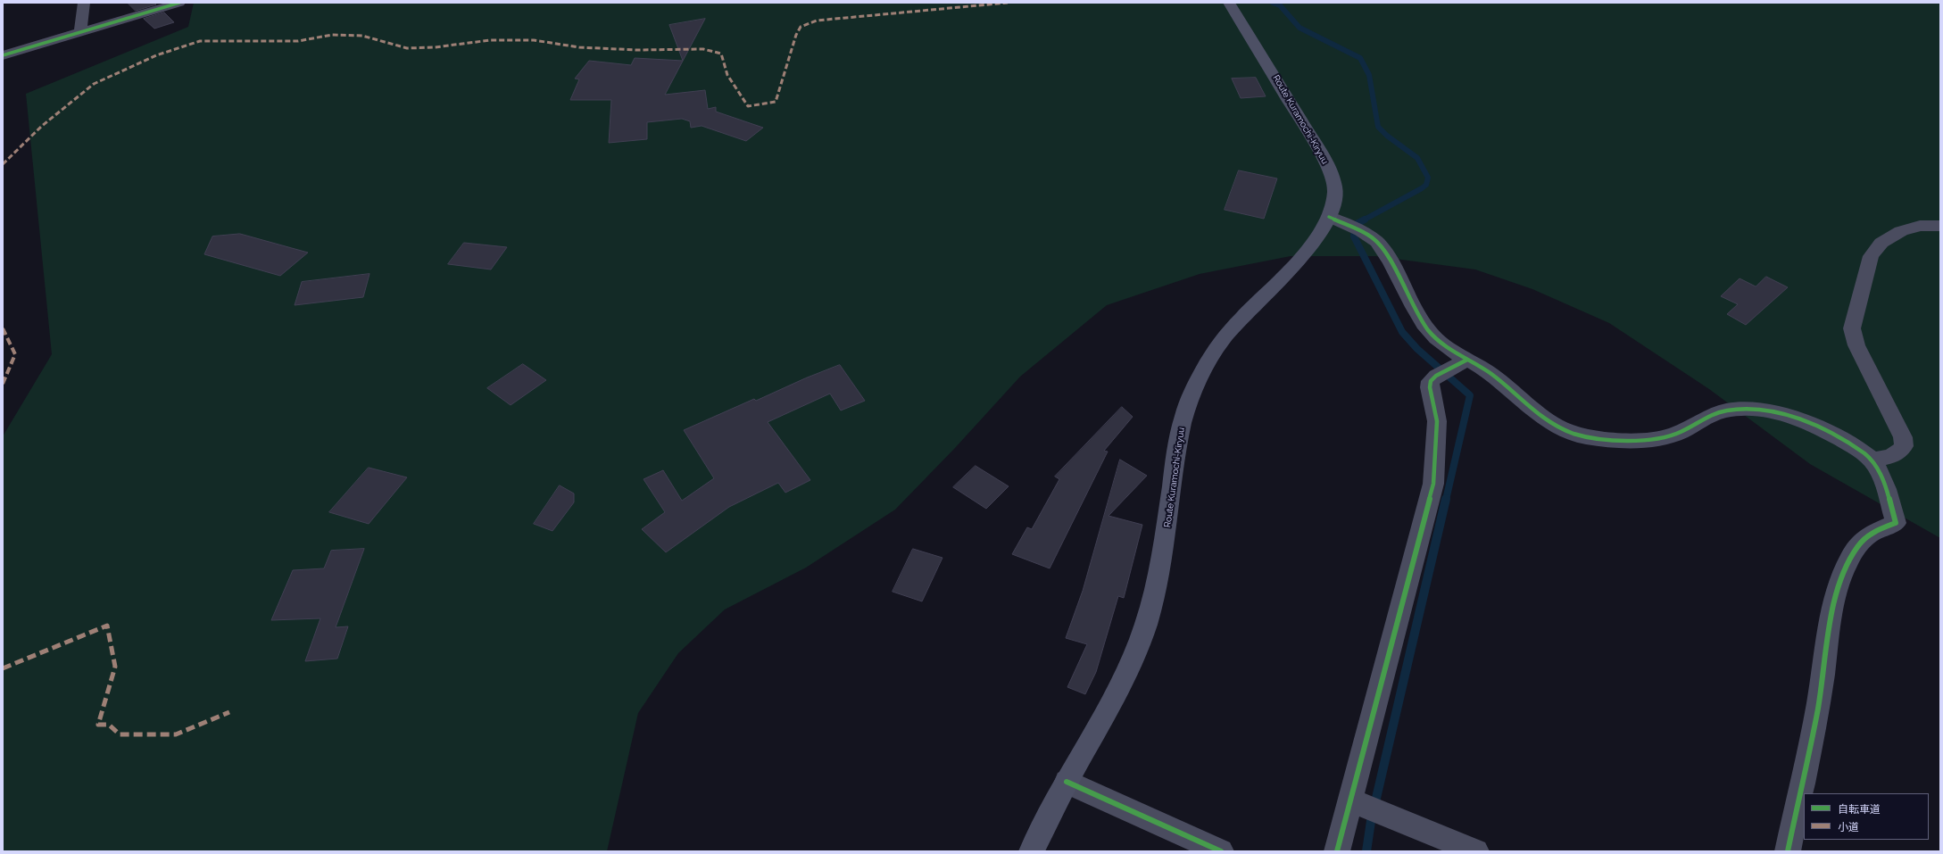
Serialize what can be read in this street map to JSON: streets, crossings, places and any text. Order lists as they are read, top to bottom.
{
  "streets": {
    "main road": ["Route Kuramochi-Kiryuu"]
  },
  "legend": ["自転車道", "小道"]
}
